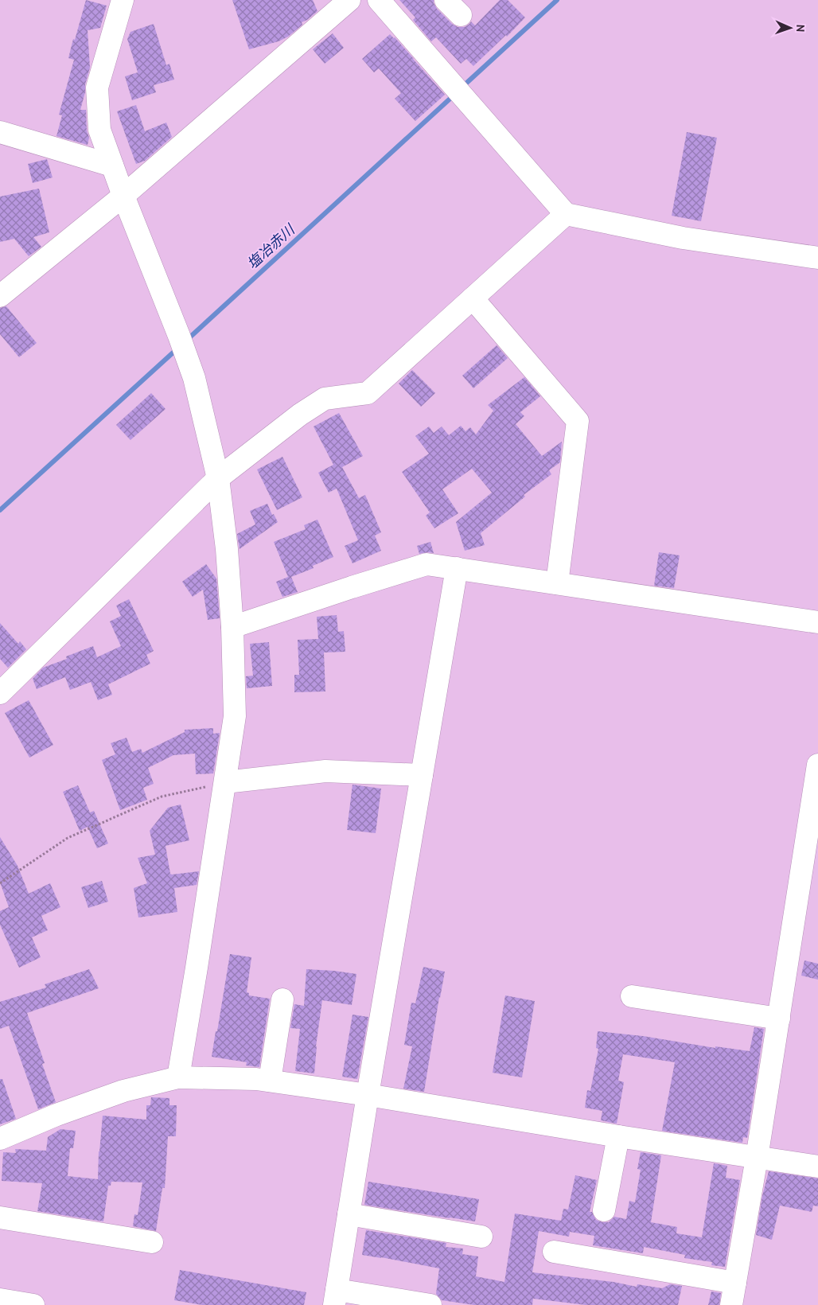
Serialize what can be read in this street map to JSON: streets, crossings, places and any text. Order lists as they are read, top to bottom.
{
  "water": ["塩冶赤川"],
  "north": "right"
}
